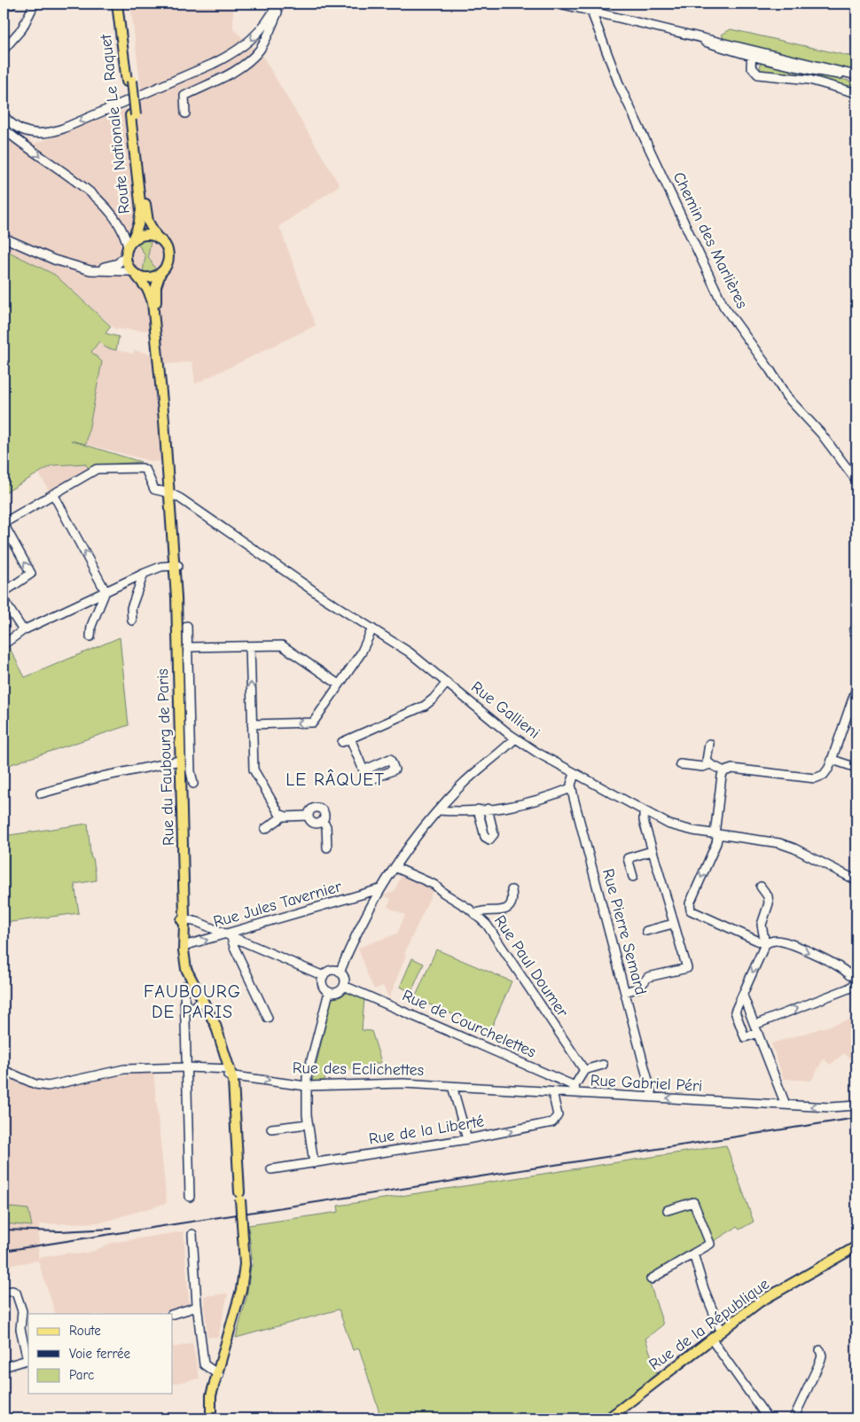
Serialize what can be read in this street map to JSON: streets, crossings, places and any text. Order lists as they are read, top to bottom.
{
  "streets": {
    "main road": ["Route Nationale Le Raquet", "Rue du Faubourg de Paris", "Rue de la République"],
    "street": [
      "Chemin des Marlières",
      "Rue Gallieni",
      "Rue Jules Tavernier",
      "Rue Pierre Semard",
      "Rue Paul Doumer",
      "Rue de Courchelettes",
      "Rue des Eclichettes",
      "Rue Gabriel Péri",
      "Rue de la Liberté"
    ]
  },
  "crossings": [
    ["Route Nationale Le Raquet", "Rue du Faubourg de Paris"],
    ["Rue Gallieni", "Rue du Faubourg de Paris"],
    ["Rue Gallieni", "Rue Pierre Semard"],
    ["Rue du Faubourg de Paris", "Rue Jules Tavernier"],
    ["Rue du Faubourg de Paris", "Rue des Eclichettes"],
    ["Rue Pierre Semard", "Rue Gabriel Péri"],
    ["Rue de Courchelettes", "Rue Gabriel Péri"],
    ["Rue des Eclichettes", "Rue Gabriel Péri"],
    ["Rue Gabriel Péri", "Rue de la Liberté"]
  ],
  "one_way": ["Rue Gabriel Péri"],
  "districts": ["LE RÂQUET", "FAUBOURG DE PARIS"],
  "legend": ["Route", "Voie ferrée", "Parc"]
}
